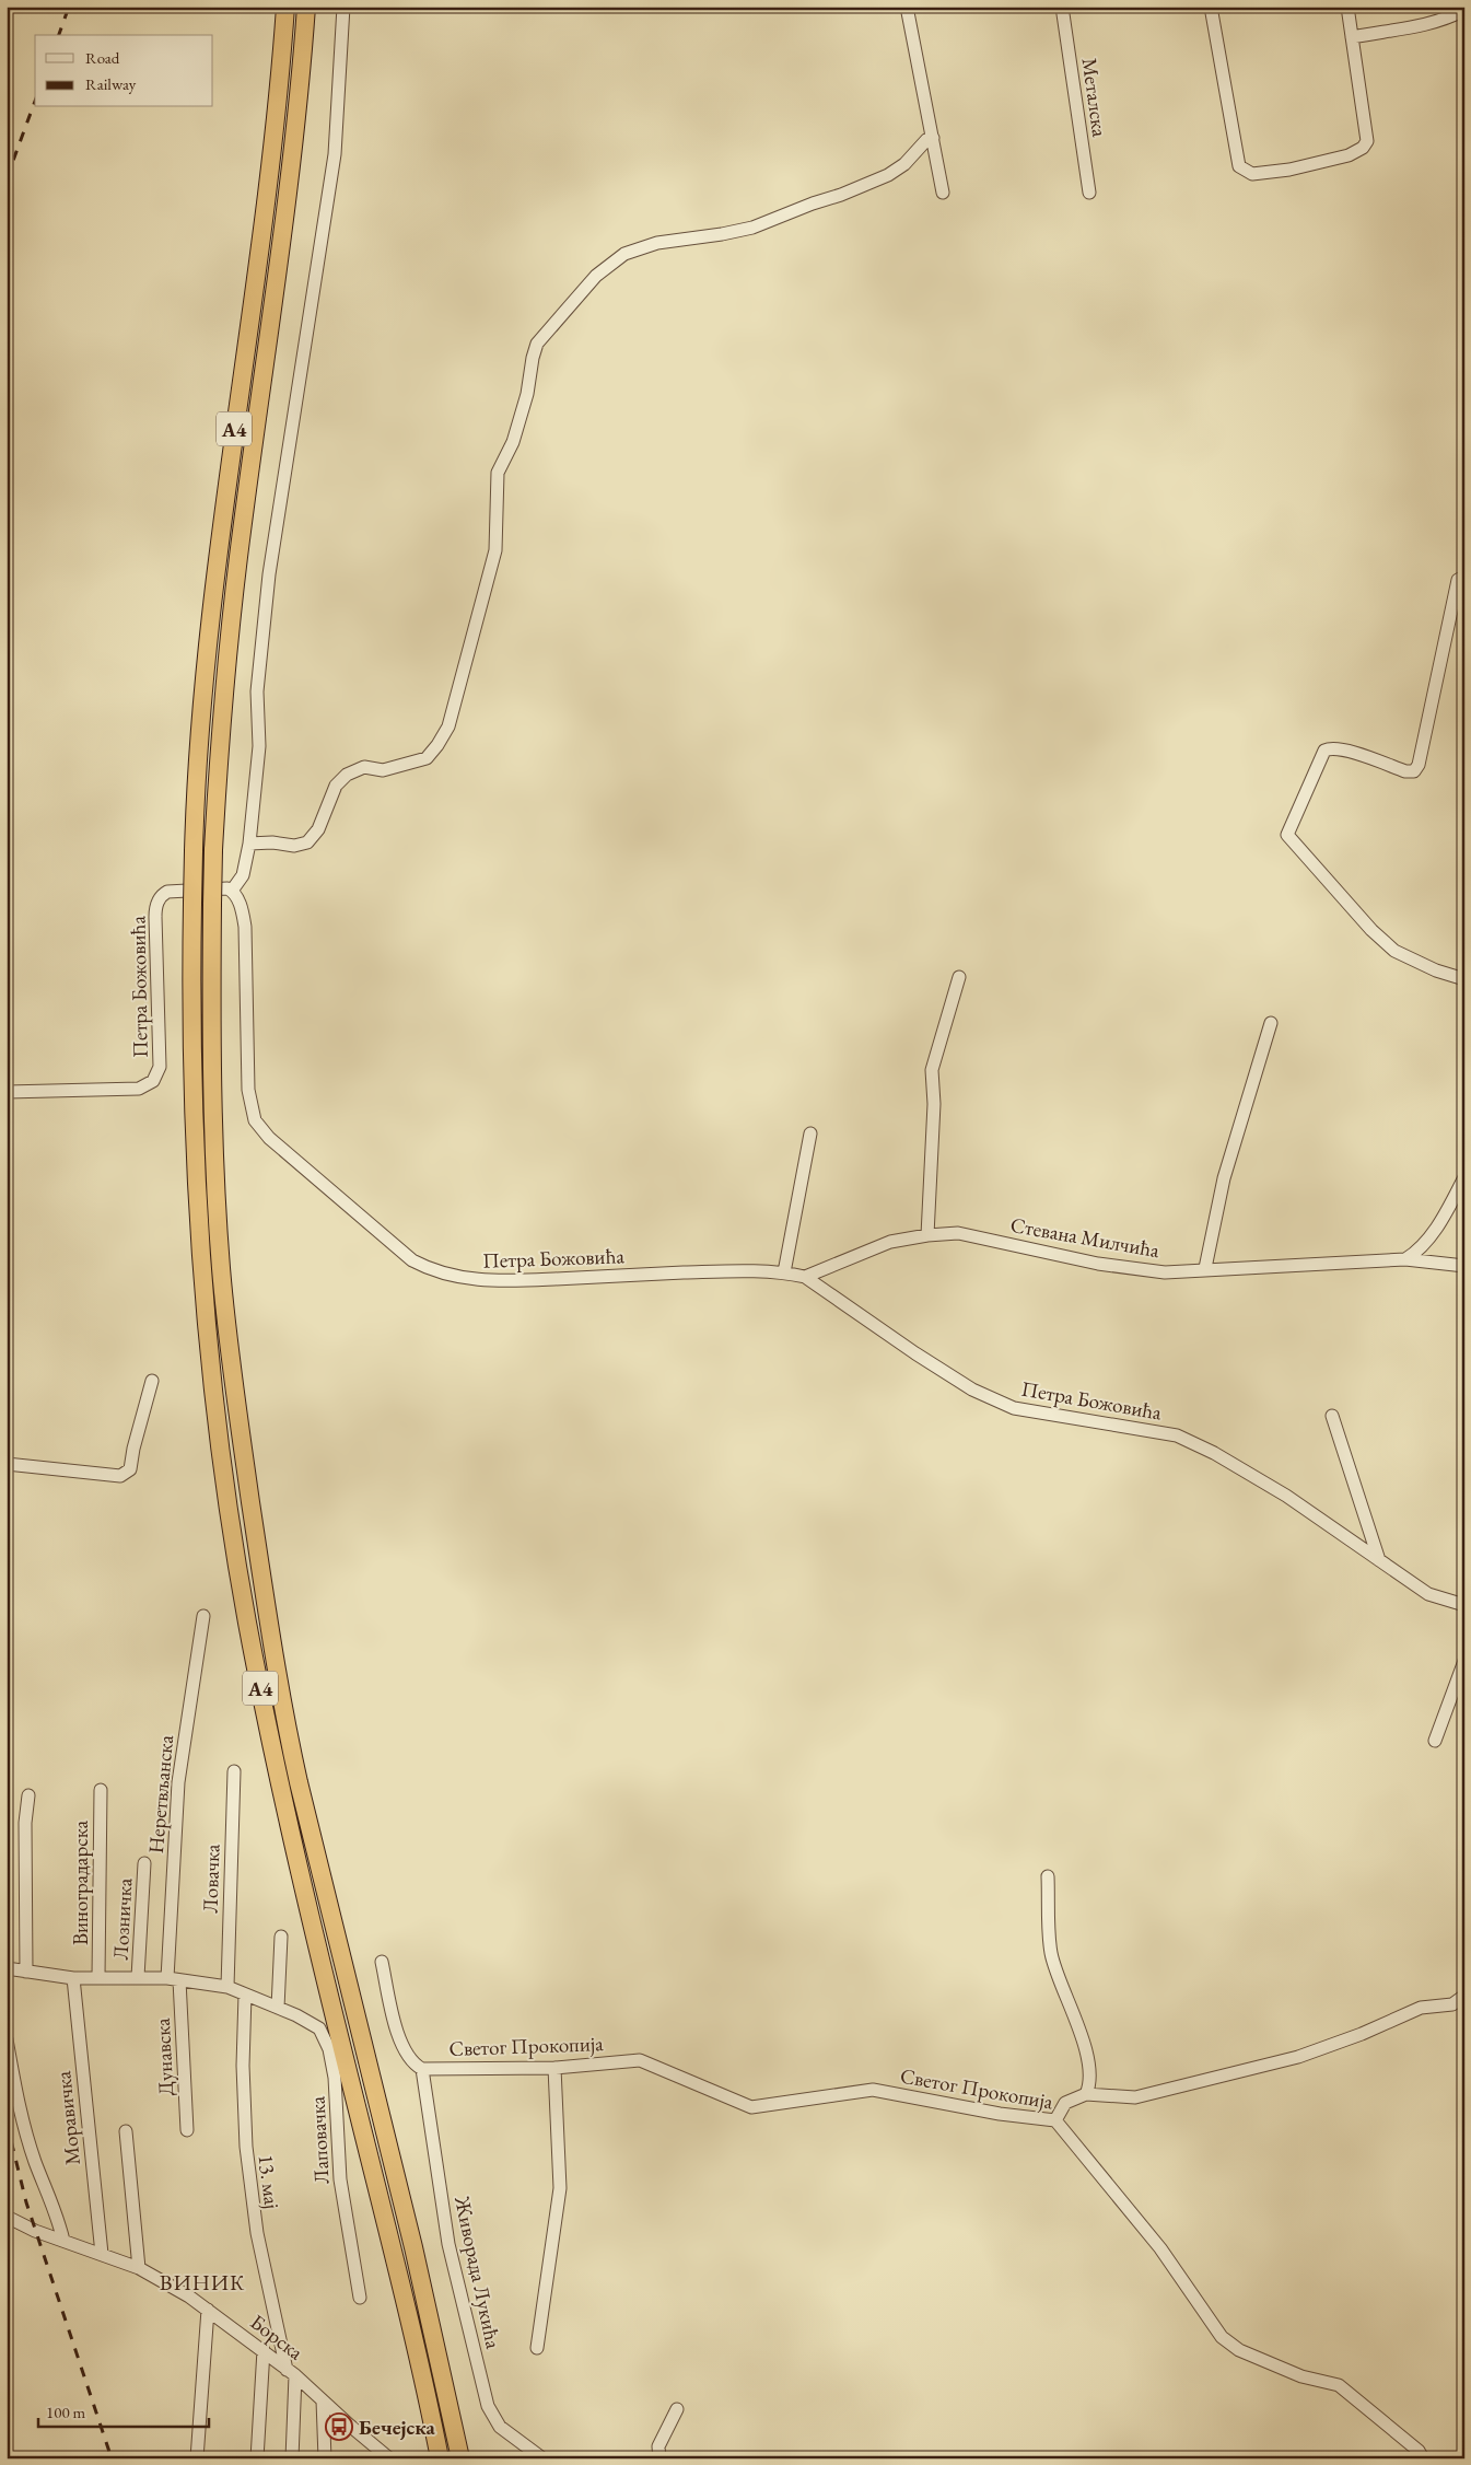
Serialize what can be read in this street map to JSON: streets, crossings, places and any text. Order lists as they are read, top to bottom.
{
  "streets": {
    "highway": ["A4"],
    "street": [
      "Металска",
      "Петра Божовића",
      "Стевана Милчића",
      "Неретвљанска",
      "Ловачка",
      "Виноградарска",
      "Лозничка",
      "Светог Прокопија",
      "Дунавска",
      "Моравичка",
      "Лаповачка",
      "13. мај",
      "Живорада Лукића",
      "Борска"
    ]
  },
  "crossings": [
    ["Петра Божовића", "Стевана Милчића"],
    ["Неретвљанска", "Дунавска"],
    ["Неретвљанска", "Лаповачка"],
    ["Ловачка", "Лаповачка"],
    ["Виноградарска", "Лаповачка"],
    ["Лозничка", "Лаповачка"],
    ["Светог Прокопија", "Живорада Лукића"],
    ["Дунавска", "Лаповачка"],
    ["Моравичка", "Лаповачка"],
    ["Моравичка", "Борска"],
    ["Лаповачка", "13. мај"],
    ["13. мај", "Борска"]
  ],
  "districts": ["ВИНИК"],
  "places": {
    "bus stop": ["Бечејска"]
  },
  "legend": ["Road", "Railway"],
  "scale_bar": "100 m"
}
